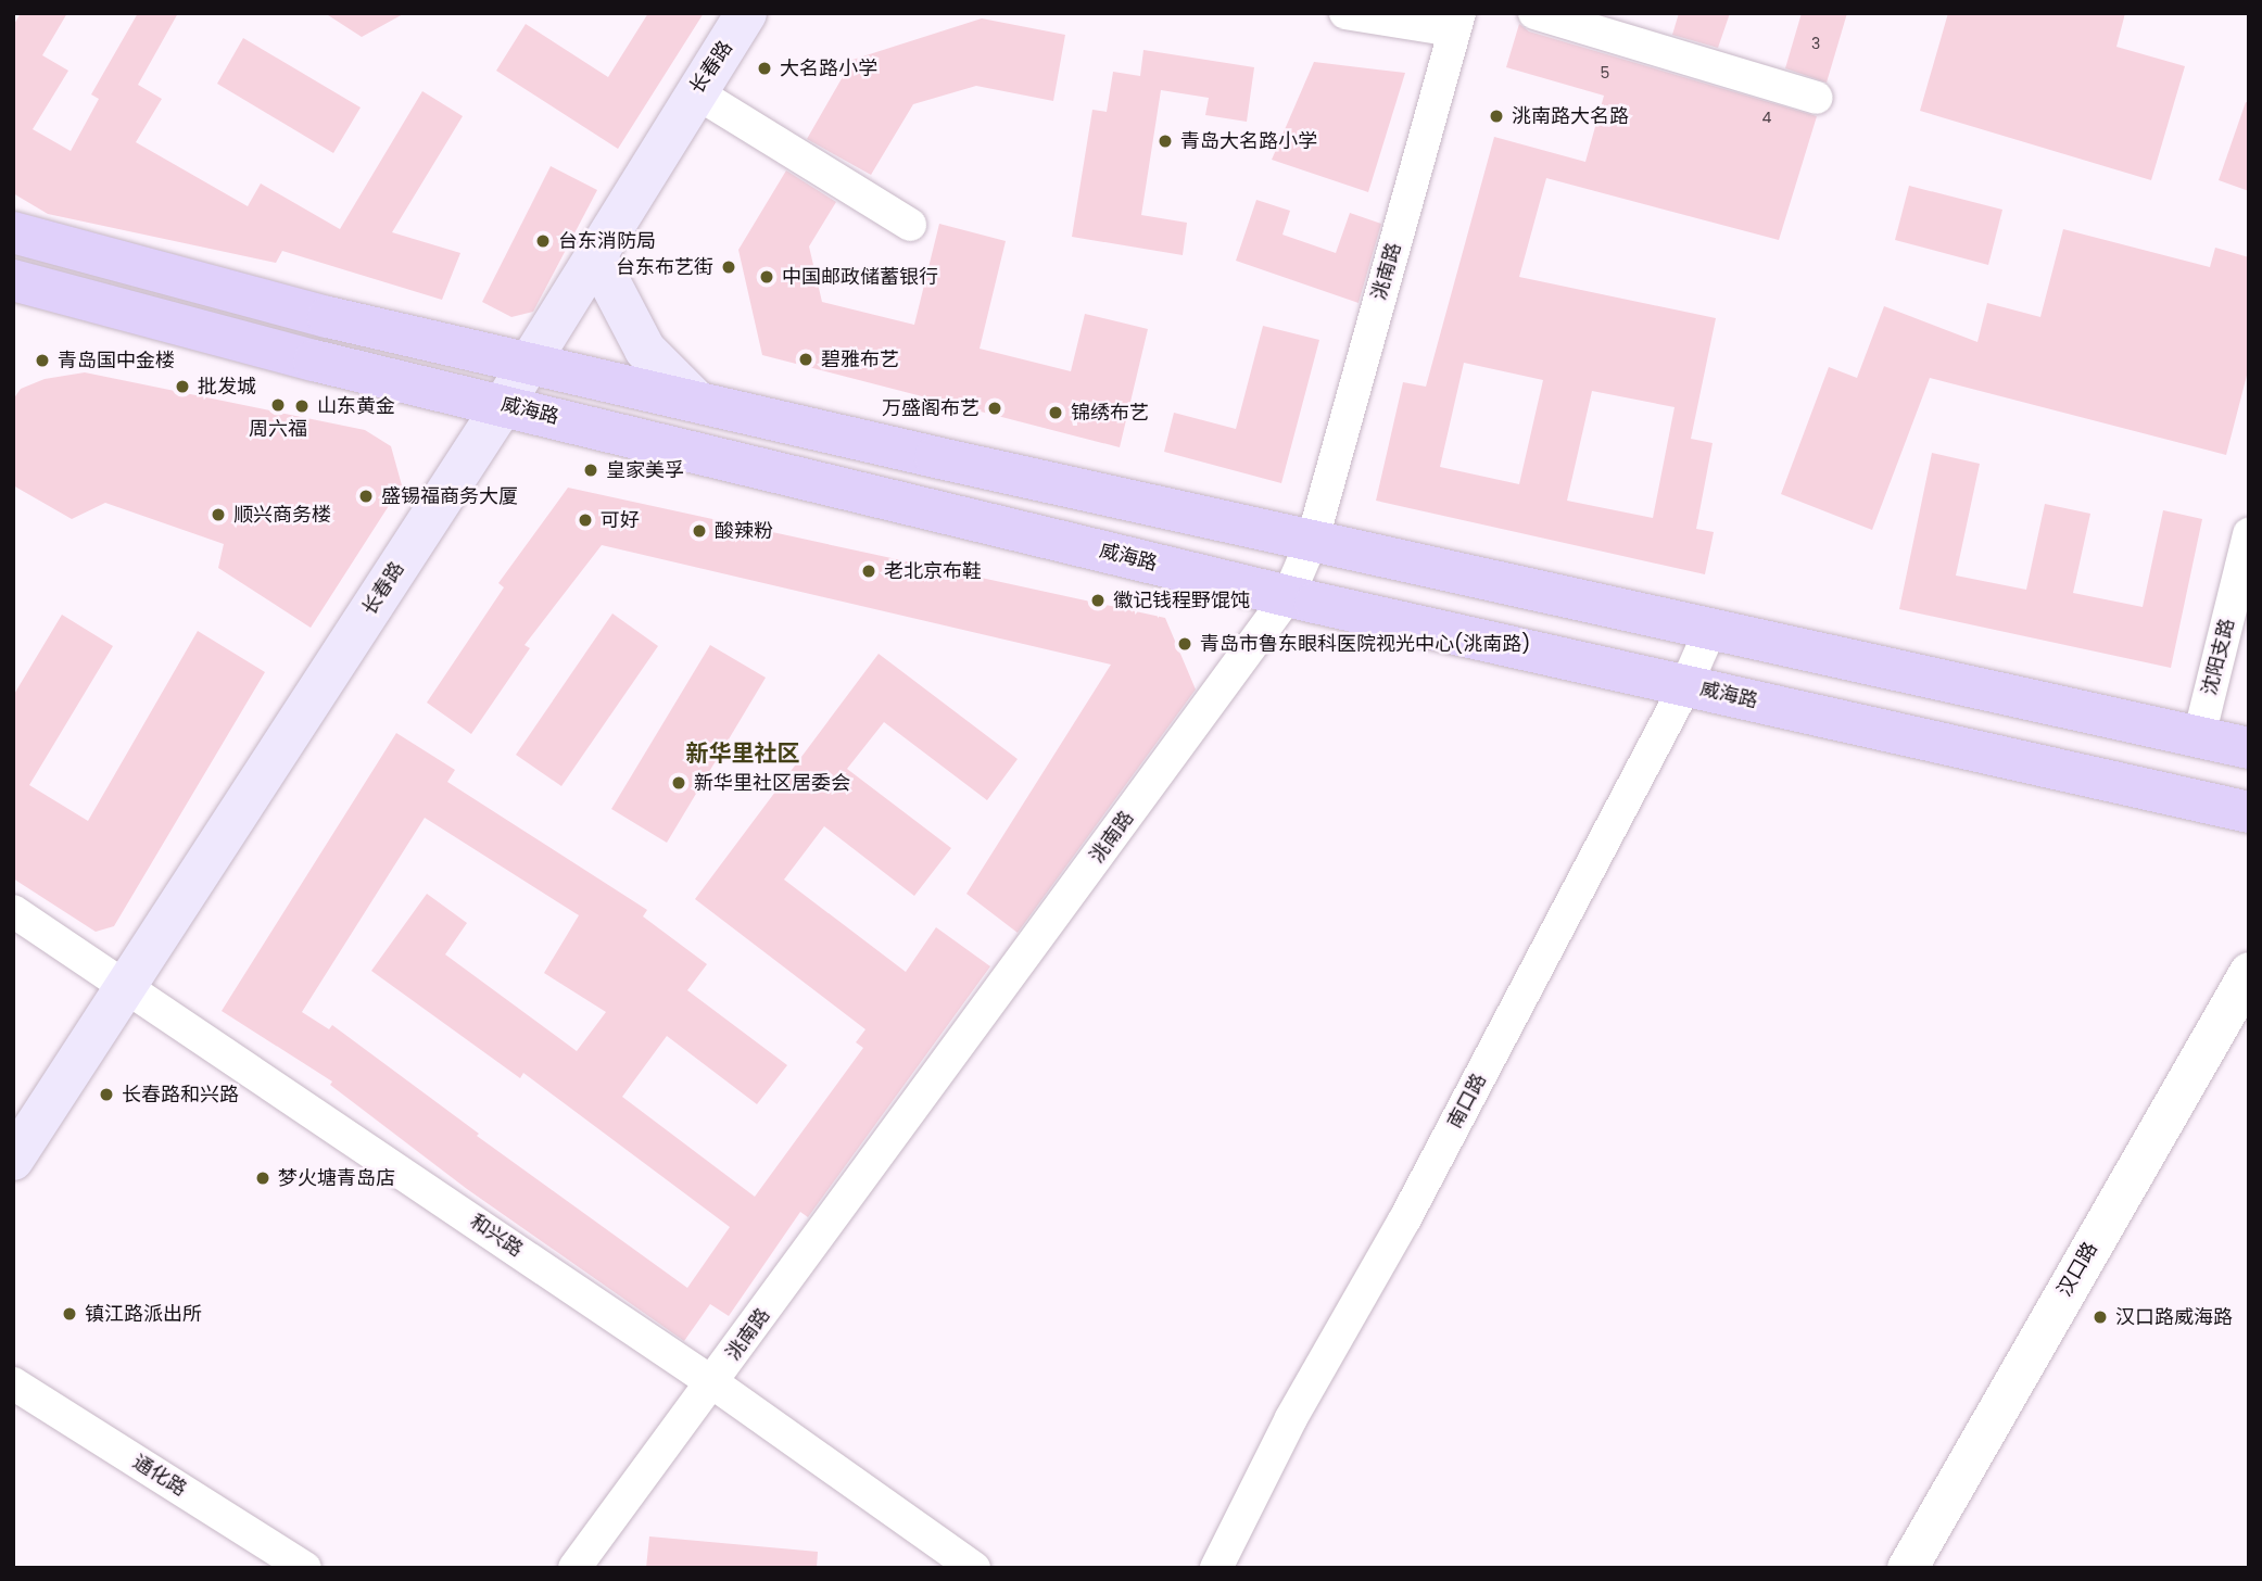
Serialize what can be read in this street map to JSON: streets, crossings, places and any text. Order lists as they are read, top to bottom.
{
  "streets": {
    "main road": ["长春路", "威海路"],
    "street": [
      "洮南路",
      "沈阳支路",
      "南口路",
      "和兴路",
      "汉口路",
      "通化路"
    ]
  },
  "crossings": [
    ["长春路", "威海路"],
    ["长春路", "和兴路"],
    ["洮南路", "威海路"],
    ["洮南路", "和兴路"],
    ["威海路", "南口路"]
  ],
  "districts": ["新华里社区"],
  "places": [
    "大名路小学",
    "洮南路大名路",
    "青岛大名路小学",
    "台东消防局",
    "台东布艺街",
    "中国邮政储蓄银行",
    "碧雅布艺",
    "青岛国中金楼",
    "批发城",
    "周六福",
    "山东黄金",
    "万盛阁布艺",
    "锦绣布艺",
    "皇家美孚",
    "盛锡福商务大厦",
    "顺兴商务楼",
    "可好",
    "酸辣粉",
    "老北京布鞋",
    "徽记钱程野馄饨",
    "青岛市鲁东眼科医院视光中心(洮南路)",
    "新华里社区居委会",
    "长春路和兴路",
    "梦火塘青岛店",
    "镇江路派出所",
    "汉口路威海路"
  ],
  "house_numbers": ["3", "5", "4"]
}
